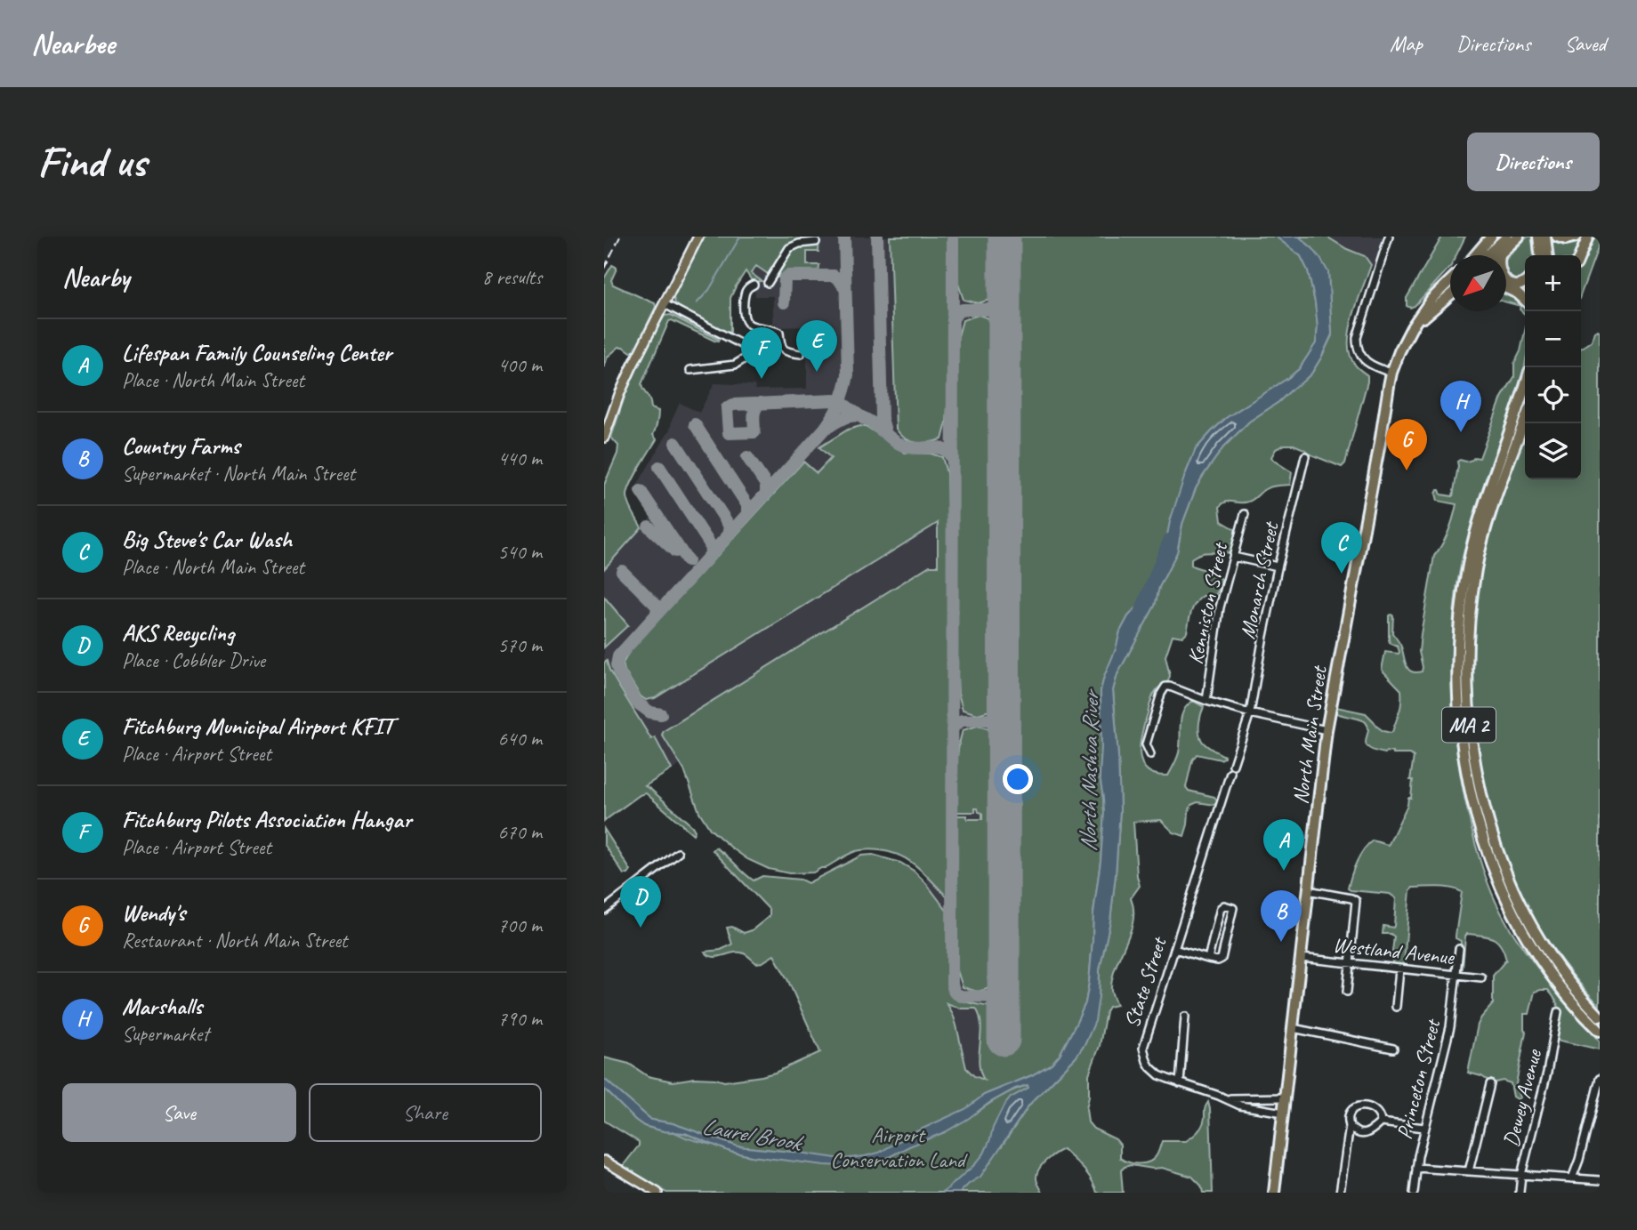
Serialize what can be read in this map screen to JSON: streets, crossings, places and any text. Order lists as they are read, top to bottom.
{
  "streets": {
    "highway": ["MA 2", "North Main Street"],
    "street": [
      "Monarch Street",
      "Kenniston Street",
      "Westland Avenue",
      "State Street",
      "Princeton Street",
      "Dewey Avenue"
    ]
  },
  "crossings": [
    ["North Main Street", "Westland Avenue"],
    ["North Main Street", "State Street"],
    ["Westland Avenue", "Princeton Street"]
  ],
  "water": ["North Nashua River", "Laurel Brook"],
  "parks": ["Airport Conservation Land"],
  "north": "bottom left",
  "page": {
    "header": "Nearbee",
    "nav": ["Map", "Directions", "Saved"],
    "buttons": [
      "Directions",
      ["Save", "Share"]
    ],
    "title": "Find us",
    "heading": ["Nearby", "8 results"],
    "map_buttons": ["+", "−"],
    "list": [
      {
        "mark": "A",
        "name": "Lifespan Family Counseling Center",
        "note": "Place · North Main Street",
        "value": "400 m"
      },
      {
        "mark": "B",
        "name": "Country Farms",
        "note": "Supermarket · North Main Street",
        "value": "440 m"
      },
      {
        "mark": "C",
        "name": "Big Steve's Car Wash",
        "note": "Place · North Main Street",
        "value": "540 m"
      },
      {
        "mark": "D",
        "name": "AKS Recycling",
        "note": "Place · Cobbler Drive",
        "value": "570 m"
      },
      {
        "mark": "E",
        "name": "Fitchburg Municipal Airport KFIT",
        "note": "Place · Airport Street",
        "value": "640 m"
      },
      {
        "mark": "F",
        "name": "Fitchburg Pilots Association Hangar",
        "note": "Place · Airport Street",
        "value": "670 m"
      },
      {
        "mark": "G",
        "name": "Wendy's",
        "note": "Restaurant · North Main Street",
        "value": "700 m"
      },
      {
        "mark": "H",
        "name": "Marshalls",
        "note": "Supermarket",
        "value": "790 m"
      }
    ],
    "pins": [
      "E",
      "F",
      "H",
      "G",
      "C",
      "A",
      "D",
      "B"
    ]
  }
}
